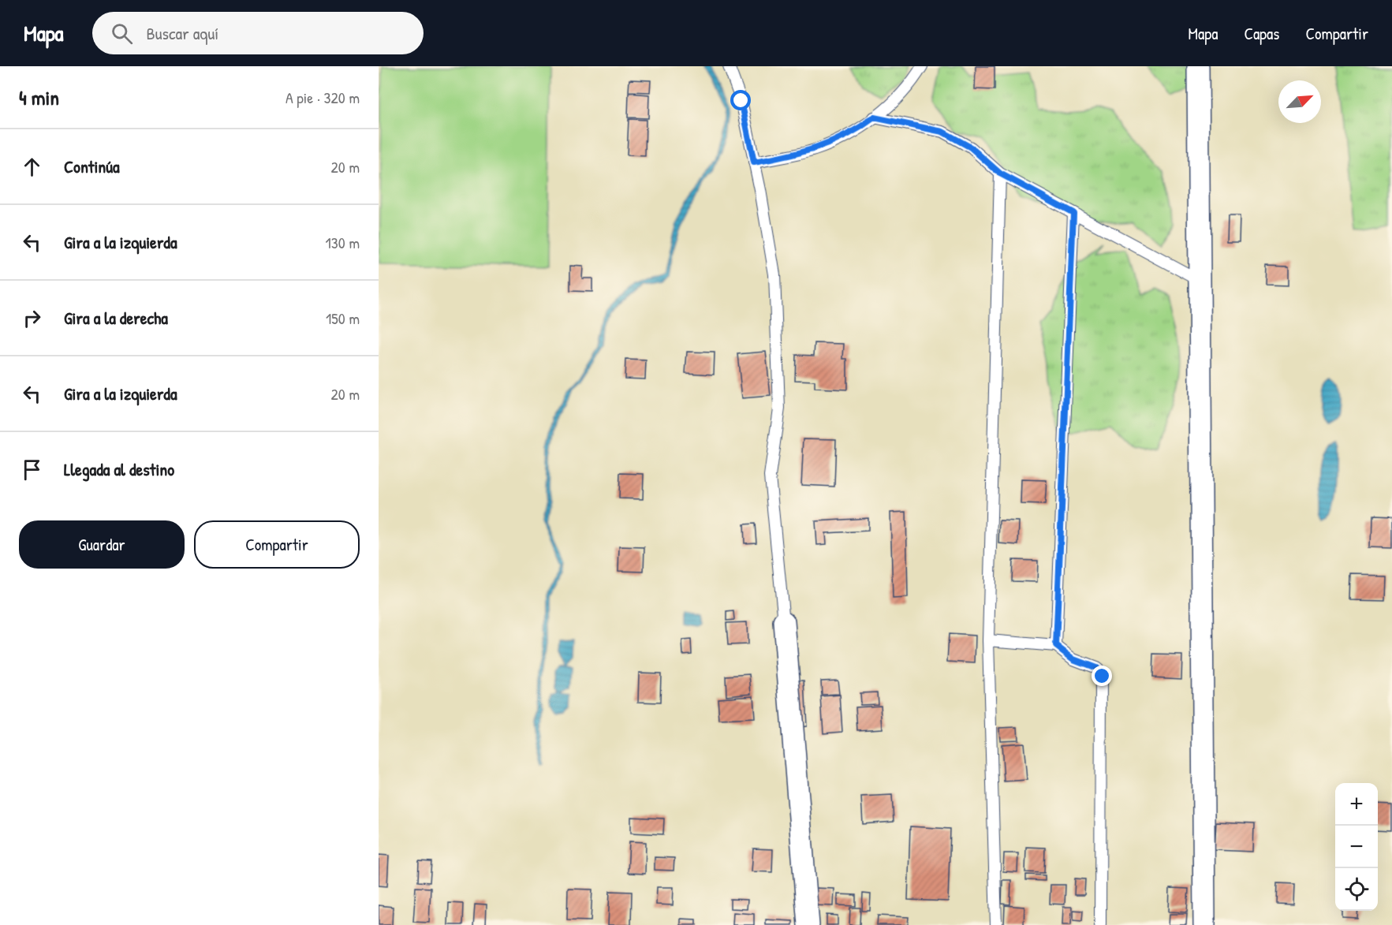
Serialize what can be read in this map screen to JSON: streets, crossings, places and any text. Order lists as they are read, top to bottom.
{
  "north": "top right",
  "page": {
    "header": "Mapa",
    "search": "Buscar aquí",
    "nav": ["Mapa", "Capas", "Compartir"],
    "heading": ["4 min", "A pie · 320 m"],
    "list": [
      ["Continúa", "20 m"],
      ["Gira a la izquierda", "130 m"],
      ["Gira a la derecha", "150 m"],
      ["Gira a la izquierda", "20 m"],
      "Llegada al destino"
    ],
    "buttons": ["Guardar", "Compartir"],
    "map_buttons": ["+", "−"]
  }
}
